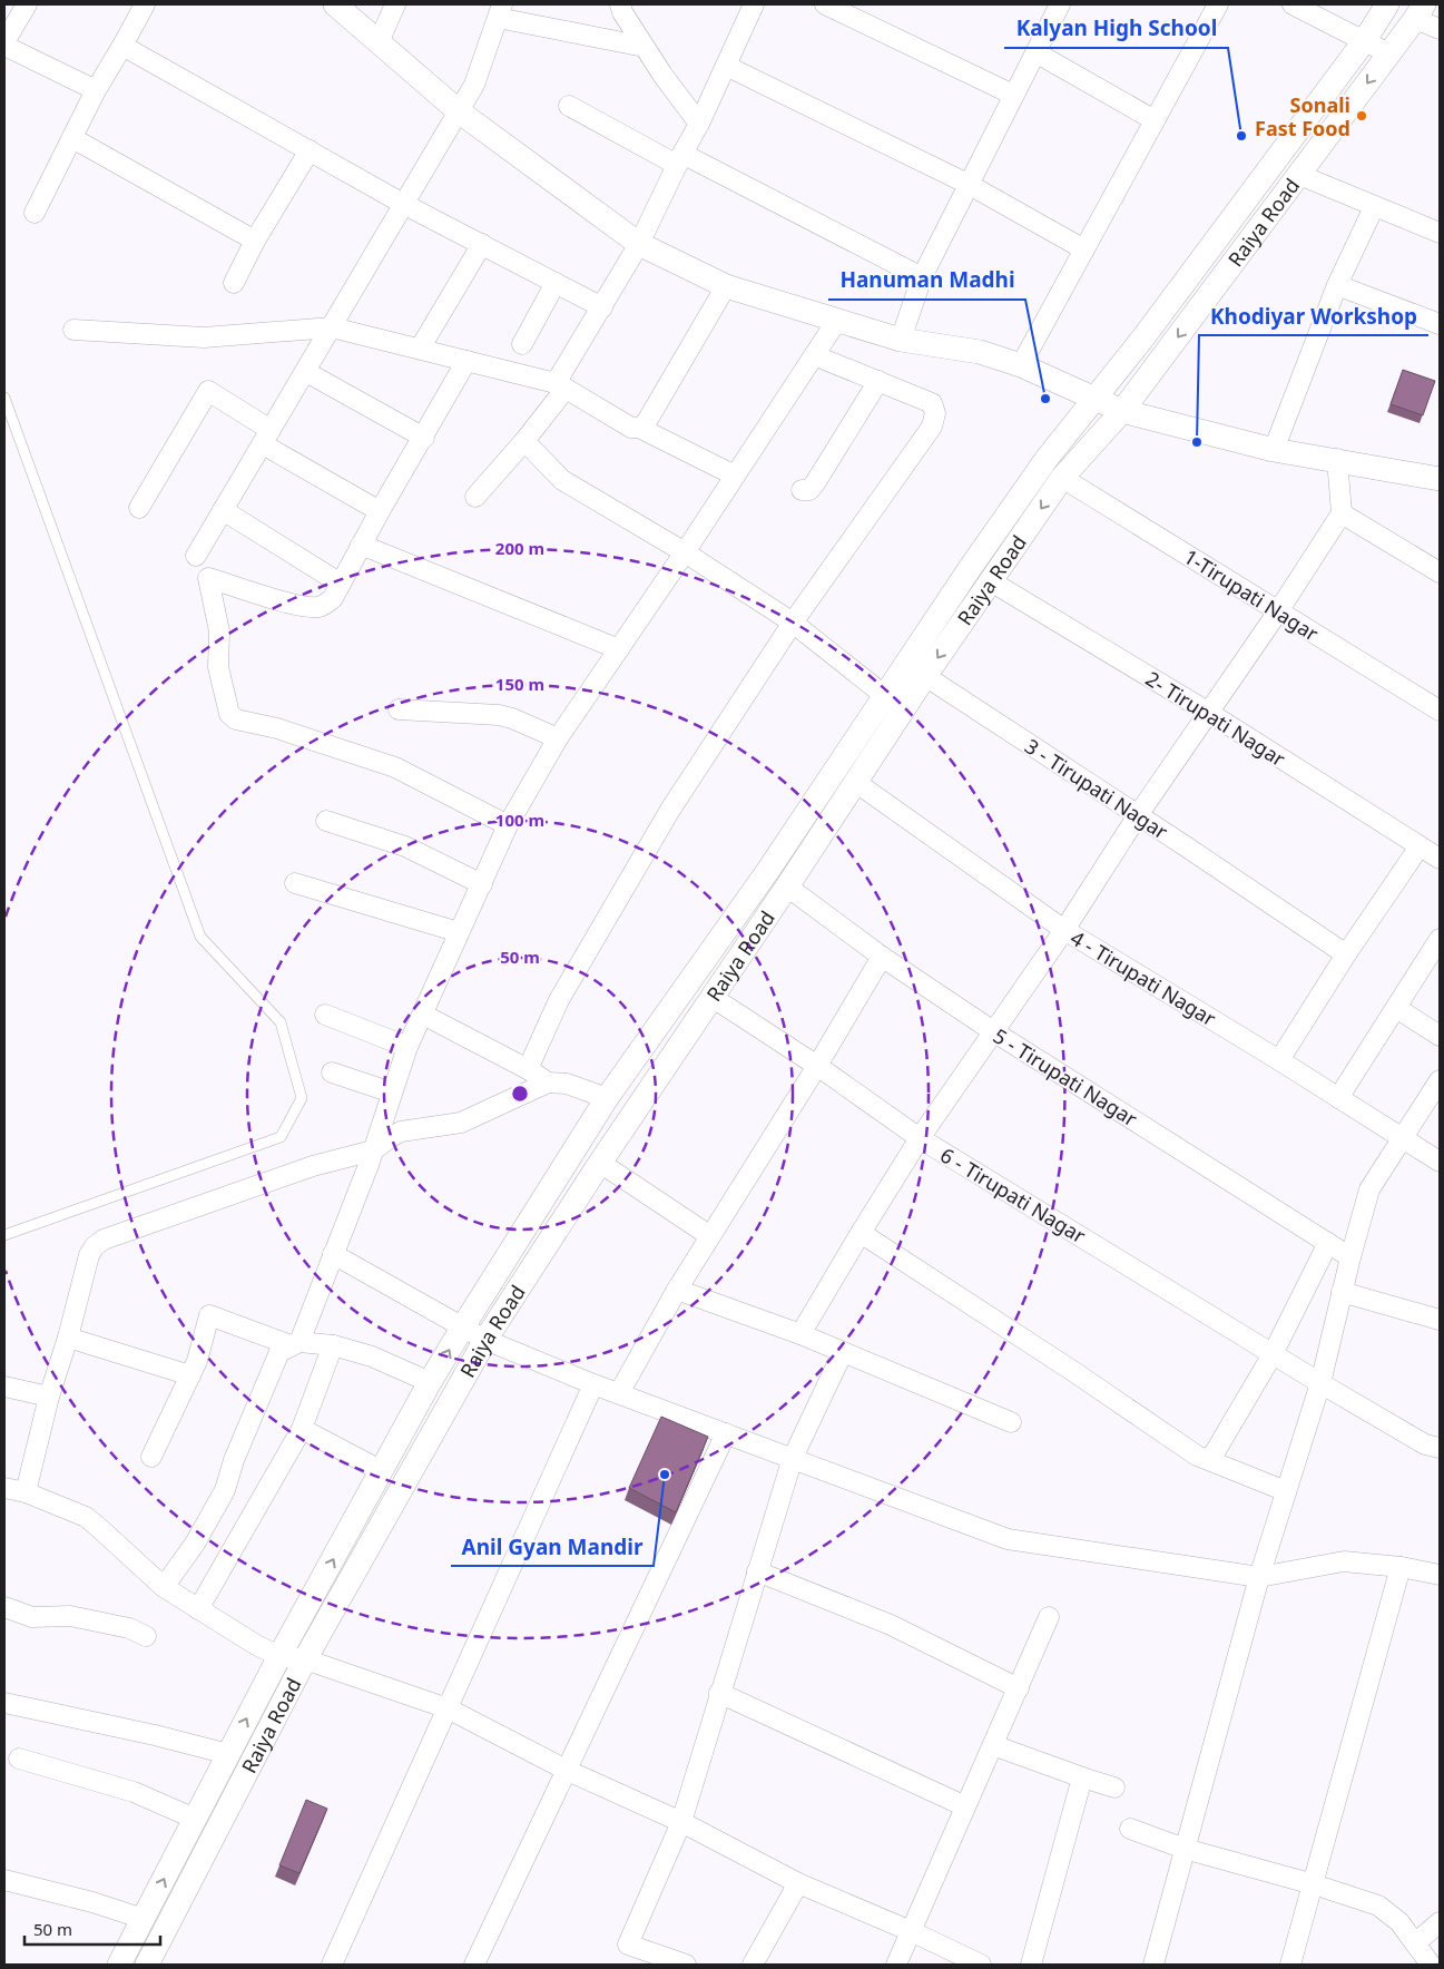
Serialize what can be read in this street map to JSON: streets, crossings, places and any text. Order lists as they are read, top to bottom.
{
  "streets": {
    "street": [
      "Raiya Road",
      "1-Tirupati Nagar",
      "2- Tirupati Nagar",
      "3 - Tirupati Nagar",
      "4 - Tirupati Nagar",
      "5 - Tirupati Nagar",
      "6 - Tirupati Nagar"
    ]
  },
  "crossings": [
    ["Raiya Road", "1-Tirupati Nagar"],
    ["Raiya Road", "2- Tirupati Nagar"],
    ["Raiya Road", "3 - Tirupati Nagar"],
    ["Raiya Road", "4 - Tirupati Nagar"],
    ["Raiya Road", "5 - Tirupati Nagar"],
    ["Raiya Road", "6 - Tirupati Nagar"]
  ],
  "places": [
    "Sonali Fast Food",
    "Kalyan High School",
    "Hanuman Madhi",
    "Khodiyar Workshop",
    "Anil Gyan Mandir"
  ],
  "scale_bar": "50 m",
  "rings": [
    "200 m",
    "150 m",
    "100 m",
    "50 m"
  ]
}
